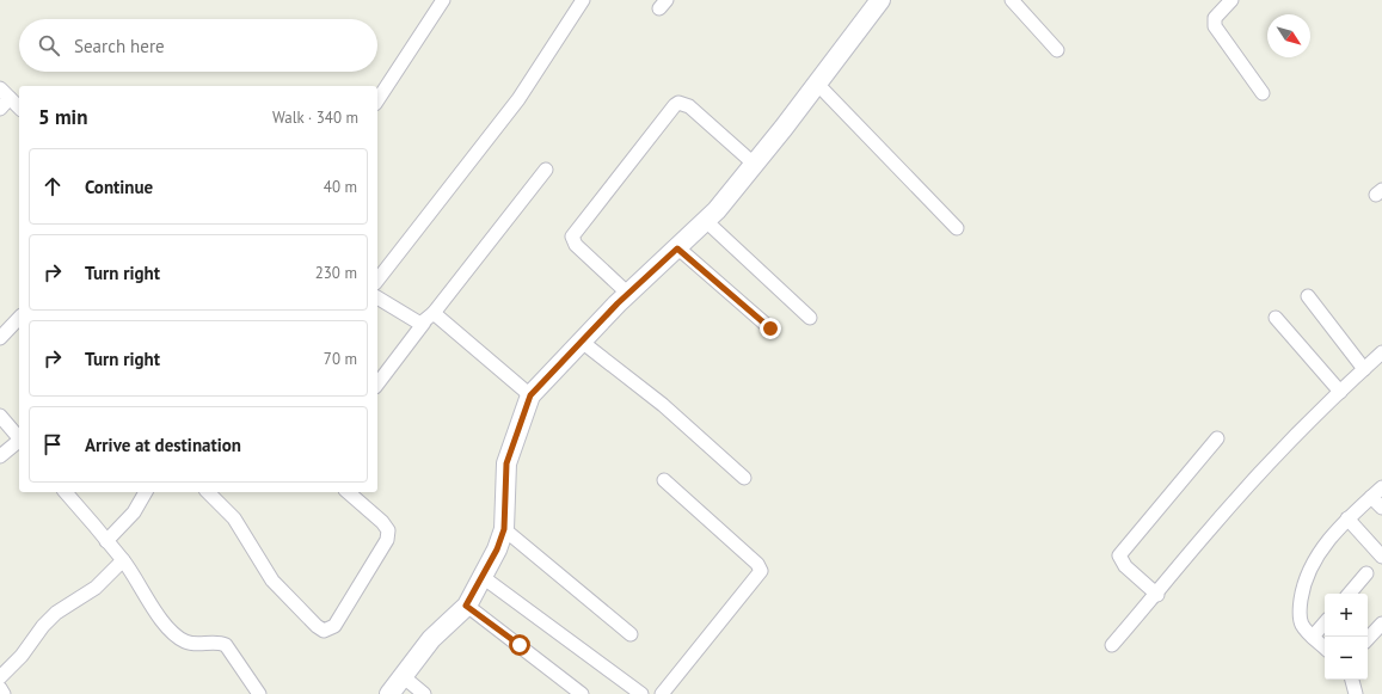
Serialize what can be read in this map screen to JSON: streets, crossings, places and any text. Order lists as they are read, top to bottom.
{
  "north": "bottom right",
  "page": {
    "search": "Search here",
    "heading": ["5 min", "Walk · 340 m"],
    "list": [
      ["Continue", "40 m"],
      ["Turn right", "230 m"],
      ["Turn right", "70 m"],
      "Arrive at destination"
    ],
    "map_buttons": ["+", "−"]
  }
}
